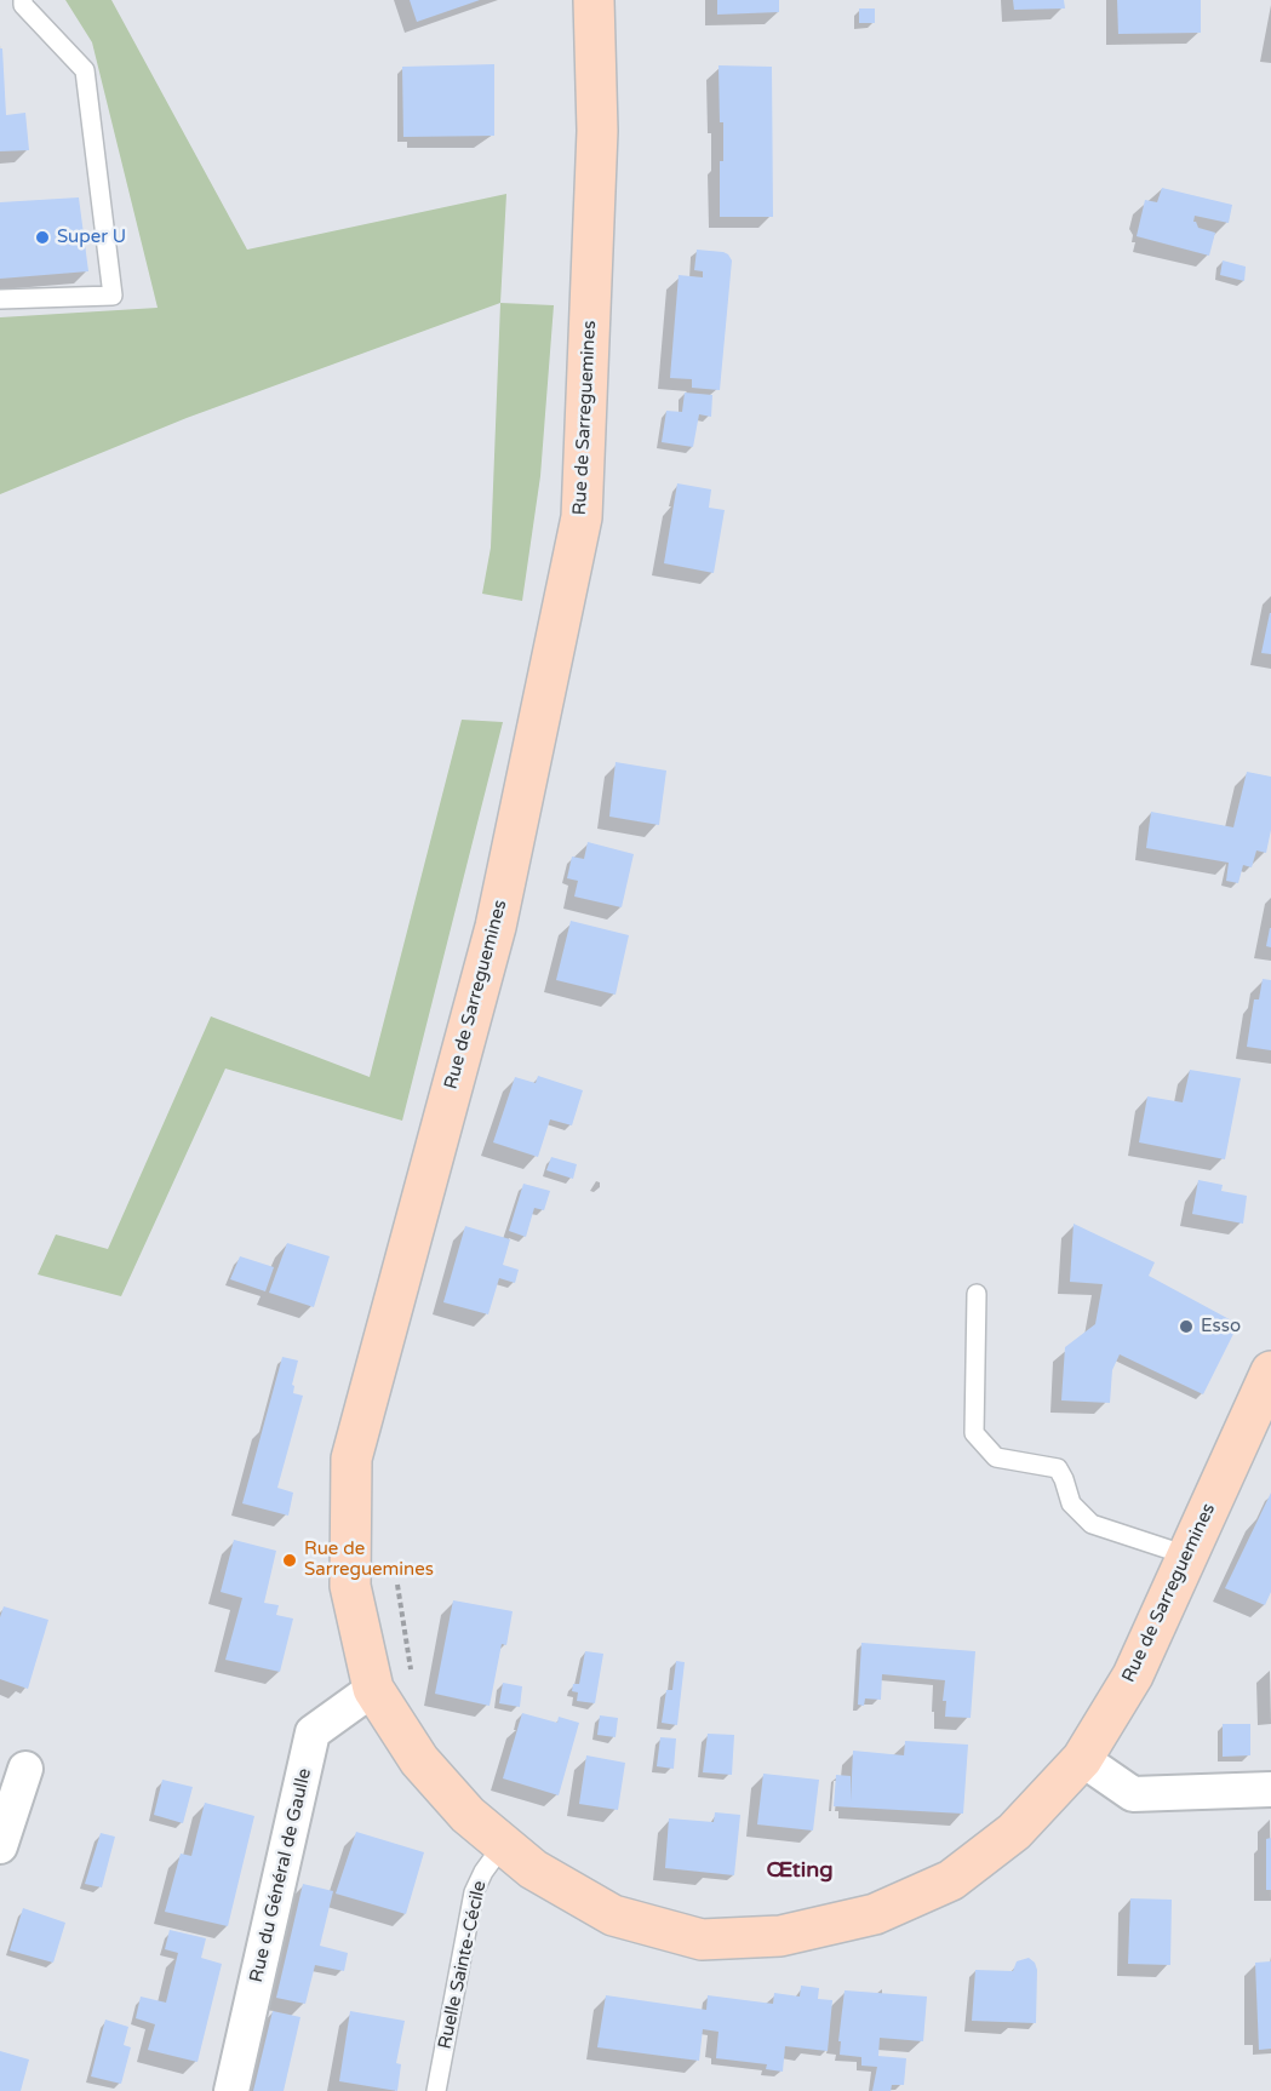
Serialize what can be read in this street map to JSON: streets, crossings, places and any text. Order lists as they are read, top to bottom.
{
  "streets": {
    "main road": ["Rue de Sarreguemines"],
    "street": ["Rue du Général de Gaulle"],
    "lane": ["Ruelle Sainte-Cécile"]
  },
  "crossings": [
    ["Rue de Sarreguemines", "Rue du Général de Gaulle"],
    ["Rue de Sarreguemines", "Ruelle Sainte-Cécile"]
  ],
  "districts": ["Œting"],
  "places": ["Super U", "Esso", "Rue de Sarreguemines"]
}
